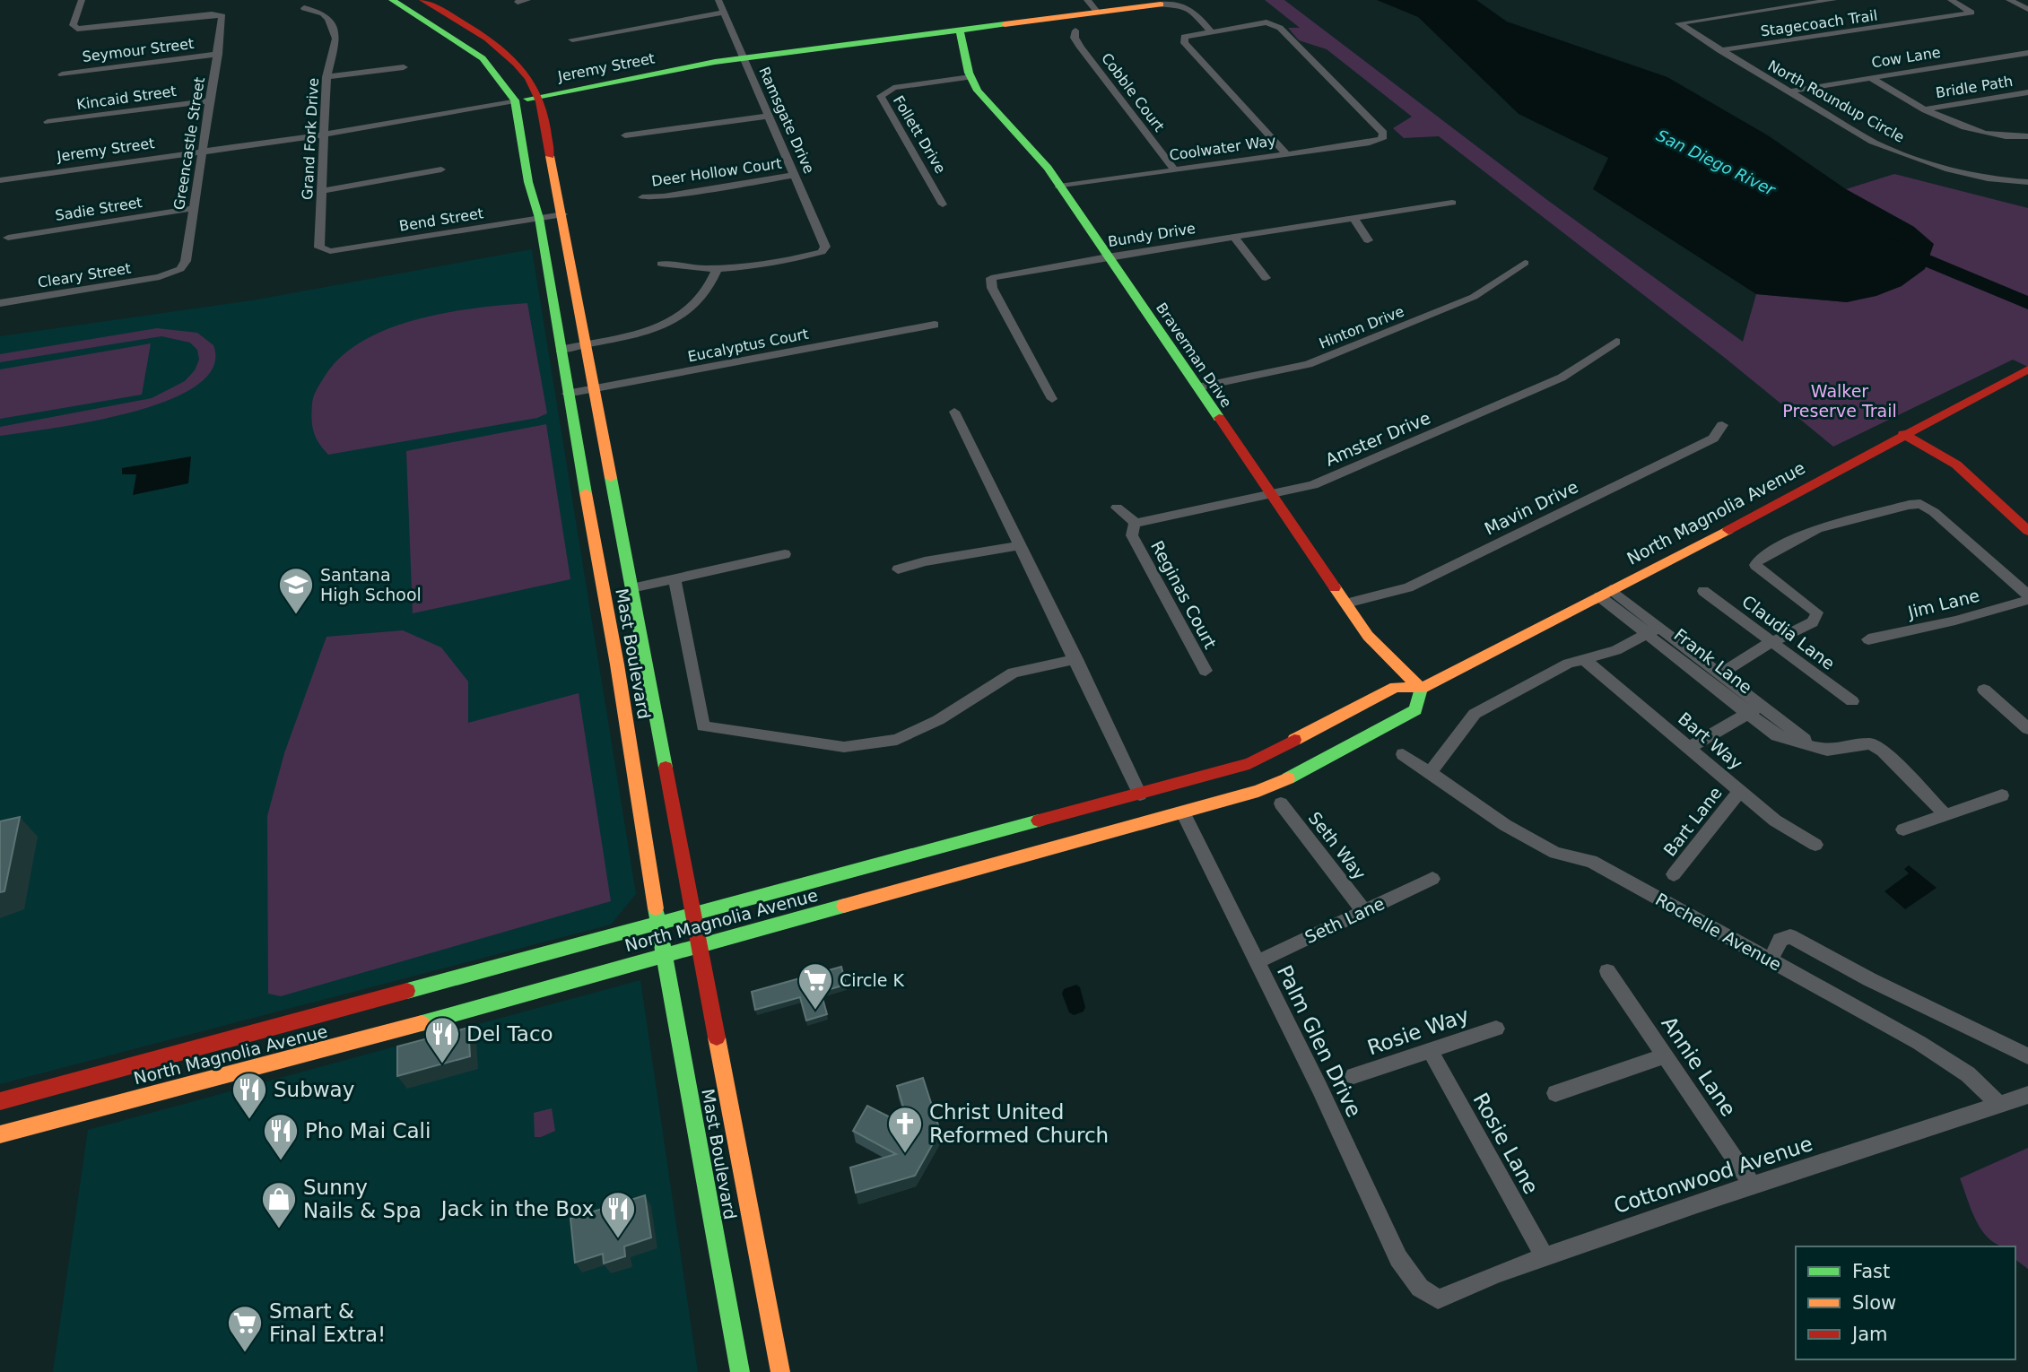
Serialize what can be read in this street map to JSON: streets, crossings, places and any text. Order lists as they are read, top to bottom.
{
  "streets": {
    "street": [
      "Stagecoach Trail",
      "Seymour Street",
      "Cow Lane",
      "Jeremy Street",
      "Bridle Path",
      "Cobble Court",
      "Kincaid Street",
      "North Roundup Circle",
      "Ramsgate Drive",
      "Follett Drive",
      "Grand Fork Drive",
      "Greencastle Street",
      "Coolwater Way",
      "Deer Hollow Court",
      "Sadie Street",
      "Bend Street",
      "Bundy Drive",
      "Cleary Street",
      "Hinton Drive",
      "Eucalyptus Court",
      "Braverman Drive",
      "Amster Drive",
      "Mavin Drive",
      "North Magnolia Avenue",
      "Reginas Court",
      "Jim Lane",
      "Claudia Lane",
      "Mast Boulevard",
      "Frank Lane",
      "Bart Way",
      "Bart Lane",
      "Seth Way",
      "Seth Lane",
      "Rochelle Avenue",
      "Rosie Way",
      "Palm Glen Drive",
      "Annie Lane",
      "Rosie Lane",
      "Cottonwood Avenue"
    ]
  },
  "crossings": [
    ["Stagecoach Trail", "North Roundup Circle"],
    ["Seymour Street", "Greencastle Street"],
    ["Cow Lane", "North Roundup Circle"],
    ["Jeremy Street", "Ramsgate Drive"],
    ["Jeremy Street", "Grand Fork Drive"],
    ["Jeremy Street", "Greencastle Street"],
    ["Jeremy Street", "Coolwater Way"],
    ["Jeremy Street", "Braverman Drive"],
    ["Jeremy Street", "Mast Boulevard"],
    ["Cobble Court", "Coolwater Way"],
    ["Kincaid Street", "Greencastle Street"],
    ["Ramsgate Drive", "Deer Hollow Court"],
    ["Follett Drive", "Braverman Drive"],
    ["Grand Fork Drive", "Bend Street"],
    ["Greencastle Street", "Sadie Street"],
    ["Greencastle Street", "Cleary Street"],
    ["Coolwater Way", "Braverman Drive"],
    ["Bend Street", "Mast Boulevard"],
    ["Bundy Drive", "Braverman Drive"],
    ["Hinton Drive", "Braverman Drive"],
    ["Eucalyptus Court", "Mast Boulevard"],
    ["Braverman Drive", "Amster Drive"],
    ["Braverman Drive", "Mavin Drive"],
    ["Braverman Drive", "North Magnolia Avenue"],
    ["Amster Drive", "Reginas Court"],
    ["North Magnolia Avenue", "Mast Boulevard"],
    ["North Magnolia Avenue", "Frank Lane"],
    ["North Magnolia Avenue", "Palm Glen Drive"],
    ["Bart Way", "Bart Lane"],
    ["Seth Way", "Seth Lane"],
    ["Seth Lane", "Palm Glen Drive"],
    ["Rochelle Avenue", "Cottonwood Avenue"],
    ["Rosie Way", "Rosie Lane"],
    ["Palm Glen Drive", "Cottonwood Avenue"],
    ["Annie Lane", "Cottonwood Avenue"],
    ["Rosie Lane", "Cottonwood Avenue"]
  ],
  "water": ["San Diego River"],
  "parks": ["Walker Preserve Trail"],
  "places": {
    "school or university": ["Santana High School"],
    "supermarket": ["Circle K", "Smart & Final Extra!"],
    "restaurant": [
      "Del Taco",
      "Subway",
      "Pho Mai Cali",
      "Jack in the Box"
    ],
    "church": ["Christ United Reformed Church"],
    "shop": ["Sunny Nails & Spa"]
  },
  "legend": ["Fast", "Slow", "Jam"]
}
